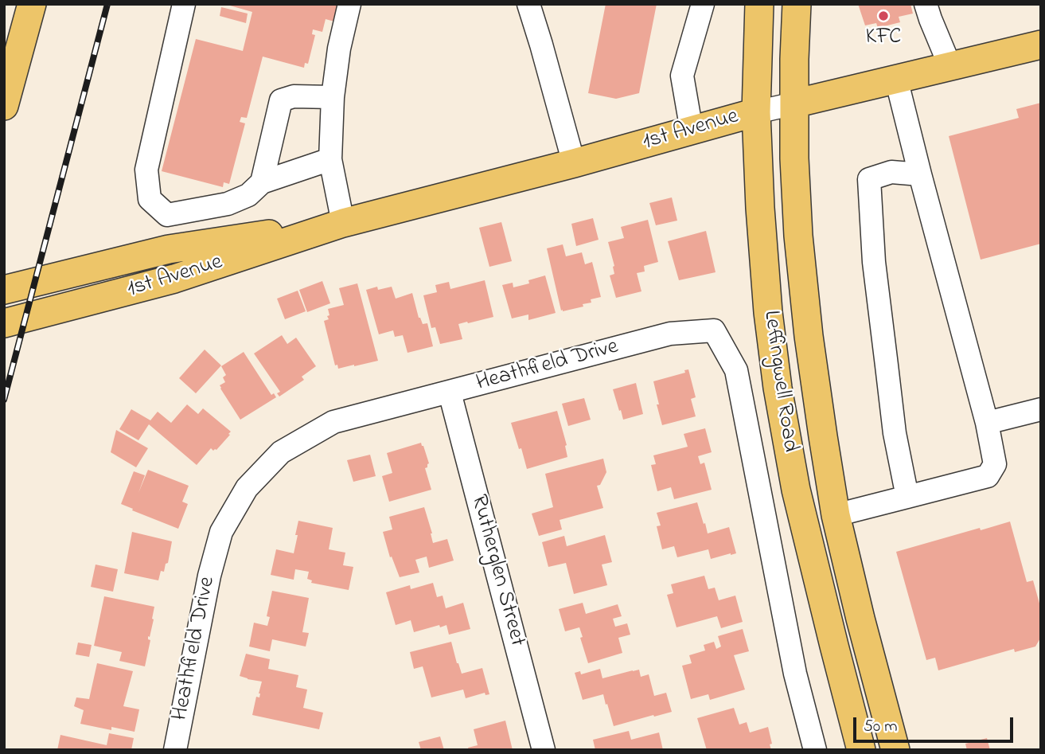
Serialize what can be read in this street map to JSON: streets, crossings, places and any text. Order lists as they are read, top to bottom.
{
  "streets": {
    "main road": ["1st Avenue", "Leffingwell Road"],
    "street": ["Heathfield Drive", "Rutherglen Street"]
  },
  "crossings": [
    ["1st Avenue", "Leffingwell Road"],
    ["Heathfield Drive", "Rutherglen Street"]
  ],
  "places": ["KFC"],
  "scale_bar": "50 m"
}
